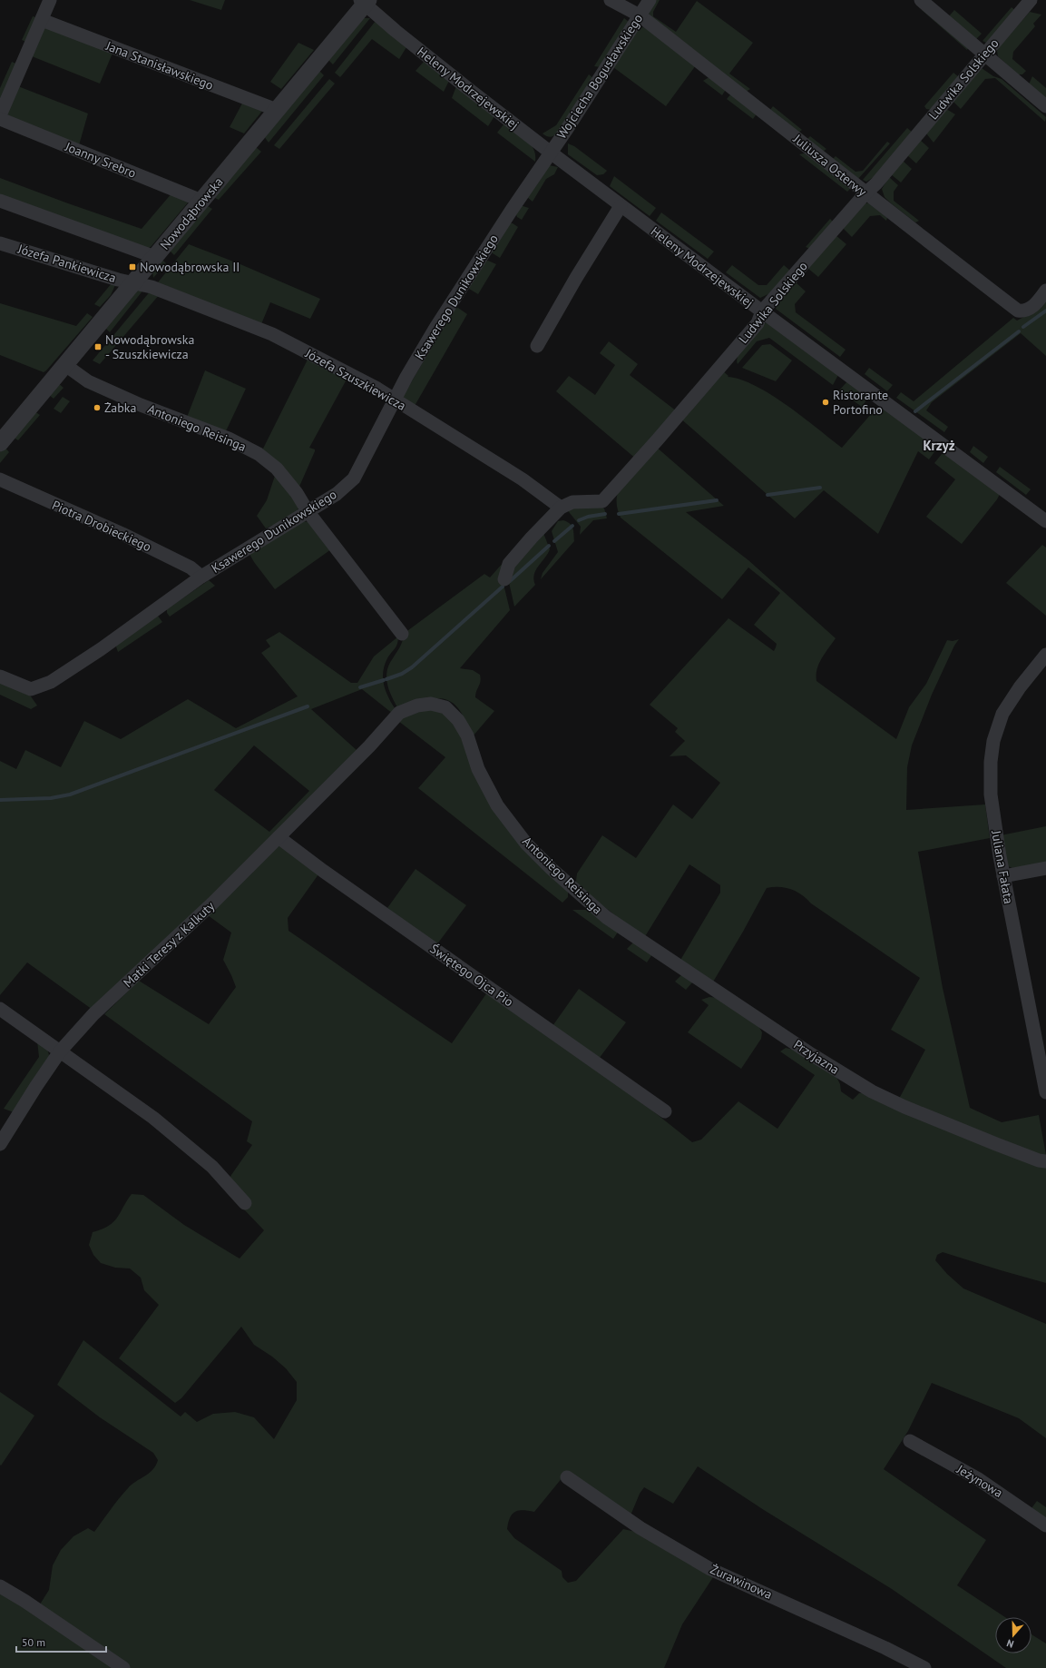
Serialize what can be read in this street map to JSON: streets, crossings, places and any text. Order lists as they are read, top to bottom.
{
  "streets": {
    "street": [
      "Jana Stanisławskiego",
      "Wojciecha Bogusławskiego",
      "Ludwika Solskiego",
      "Heleny Modrzejewskiej",
      "Joanny Srebro",
      "Juliusza Osterwy",
      "Nowodąbrowska",
      "Józefa Pankiewicza",
      "Ksawerego Dunikowskiego",
      "Józefa Szuszkiewicza",
      "Antoniego Reisinga",
      "Piotra Drobieckiego",
      "Juliana Fałata",
      "Matki Teresy z Kalkuty",
      "Świętego Ojca Pio",
      "Przyjazna",
      "Jeżynowa",
      "Żurawinowa"
    ]
  },
  "crossings": [
    ["Jana Stanisławskiego", "Nowodąbrowska"],
    ["Wojciecha Bogusławskiego", "Heleny Modrzejewskiej"],
    ["Wojciecha Bogusławskiego", "Juliusza Osterwy"],
    ["Wojciecha Bogusławskiego", "Ksawerego Dunikowskiego"],
    ["Ludwika Solskiego", "Heleny Modrzejewskiej"],
    ["Ludwika Solskiego", "Juliusza Osterwy"],
    ["Ludwika Solskiego", "Józefa Szuszkiewicza"],
    ["Heleny Modrzejewskiej", "Nowodąbrowska"],
    ["Heleny Modrzejewskiej", "Ksawerego Dunikowskiego"],
    ["Joanny Srebro", "Nowodąbrowska"],
    ["Nowodąbrowska", "Józefa Pankiewicza"],
    ["Nowodąbrowska", "Józefa Szuszkiewicza"],
    ["Nowodąbrowska", "Antoniego Reisinga"],
    ["Józefa Pankiewicza", "Józefa Szuszkiewicza"],
    ["Ksawerego Dunikowskiego", "Józefa Szuszkiewicza"],
    ["Ksawerego Dunikowskiego", "Antoniego Reisinga"],
    ["Ksawerego Dunikowskiego", "Piotra Drobieckiego"],
    ["Antoniego Reisinga", "Matki Teresy z Kalkuty"],
    ["Antoniego Reisinga", "Przyjazna"],
    ["Matki Teresy z Kalkuty", "Świętego Ojca Pio"]
  ],
  "districts": ["Krzyż"],
  "places": {
    "transit": ["Nowodąbrowska II", "Nowodąbrowska - Szuszkiewicza"],
    "other": ["Ristorante Portofino", "Żabka"]
  },
  "scale_bar": "50 m",
  "north": "bottom"
}
